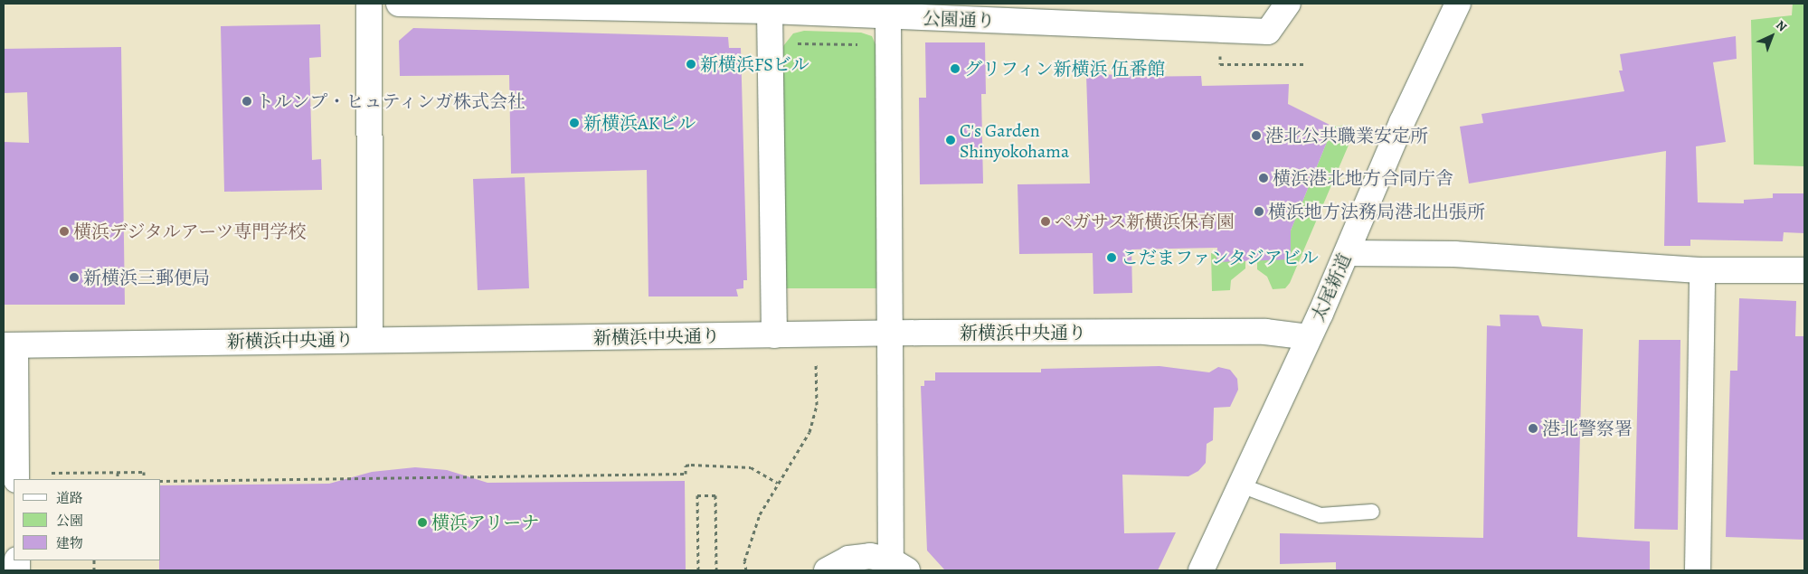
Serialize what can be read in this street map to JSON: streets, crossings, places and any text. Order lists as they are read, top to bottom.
{
  "streets": {
    "street": ["公園通り", "太尾新道", "新横浜中央通り"]
  },
  "crossings": [
    ["太尾新道", "新横浜中央通り"]
  ],
  "places": [
    "新横浜FSビル",
    "グリフィン新横浜 伍番館",
    "トルンプ・ヒュティンガ株式会社",
    "新横浜AKビル",
    "港北公共職業安定所",
    "C's Garden Shinyokohama",
    "横浜港北地方合同庁舎",
    "横浜地方法務局港北出張所",
    "ペガサス新横浜保育園",
    "横浜デジタルアーツ専門学校",
    "こだまファンタジアビル",
    "新横浜三郵便局",
    "港北警察署",
    "横浜アリーナ"
  ],
  "legend": ["道路", "公園", "建物"],
  "north": "top right"
}
